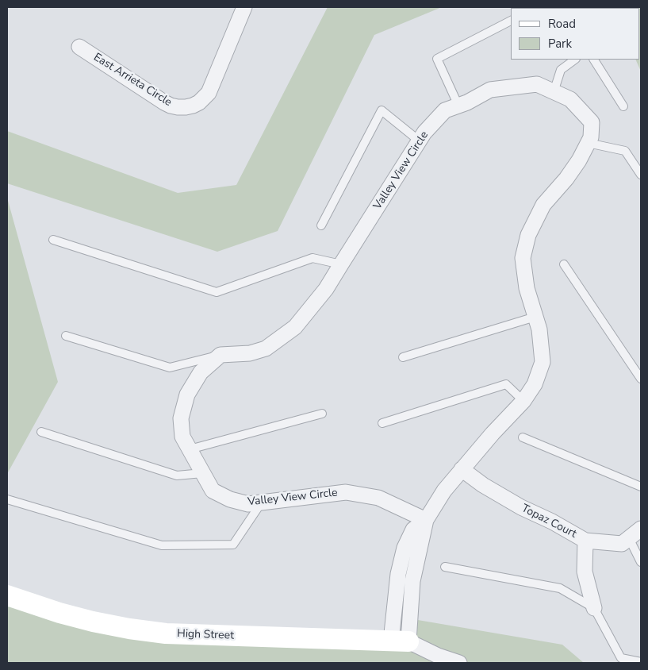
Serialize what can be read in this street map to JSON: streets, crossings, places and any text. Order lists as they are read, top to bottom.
{
  "streets": {
    "street": [
      "East Arrieta Circle",
      "Valley View Circle",
      "Topaz Court",
      "High Street"
    ]
  },
  "crossings": [
    ["Valley View Circle", "Topaz Court"]
  ],
  "legend": ["Road", "Park"]
}
